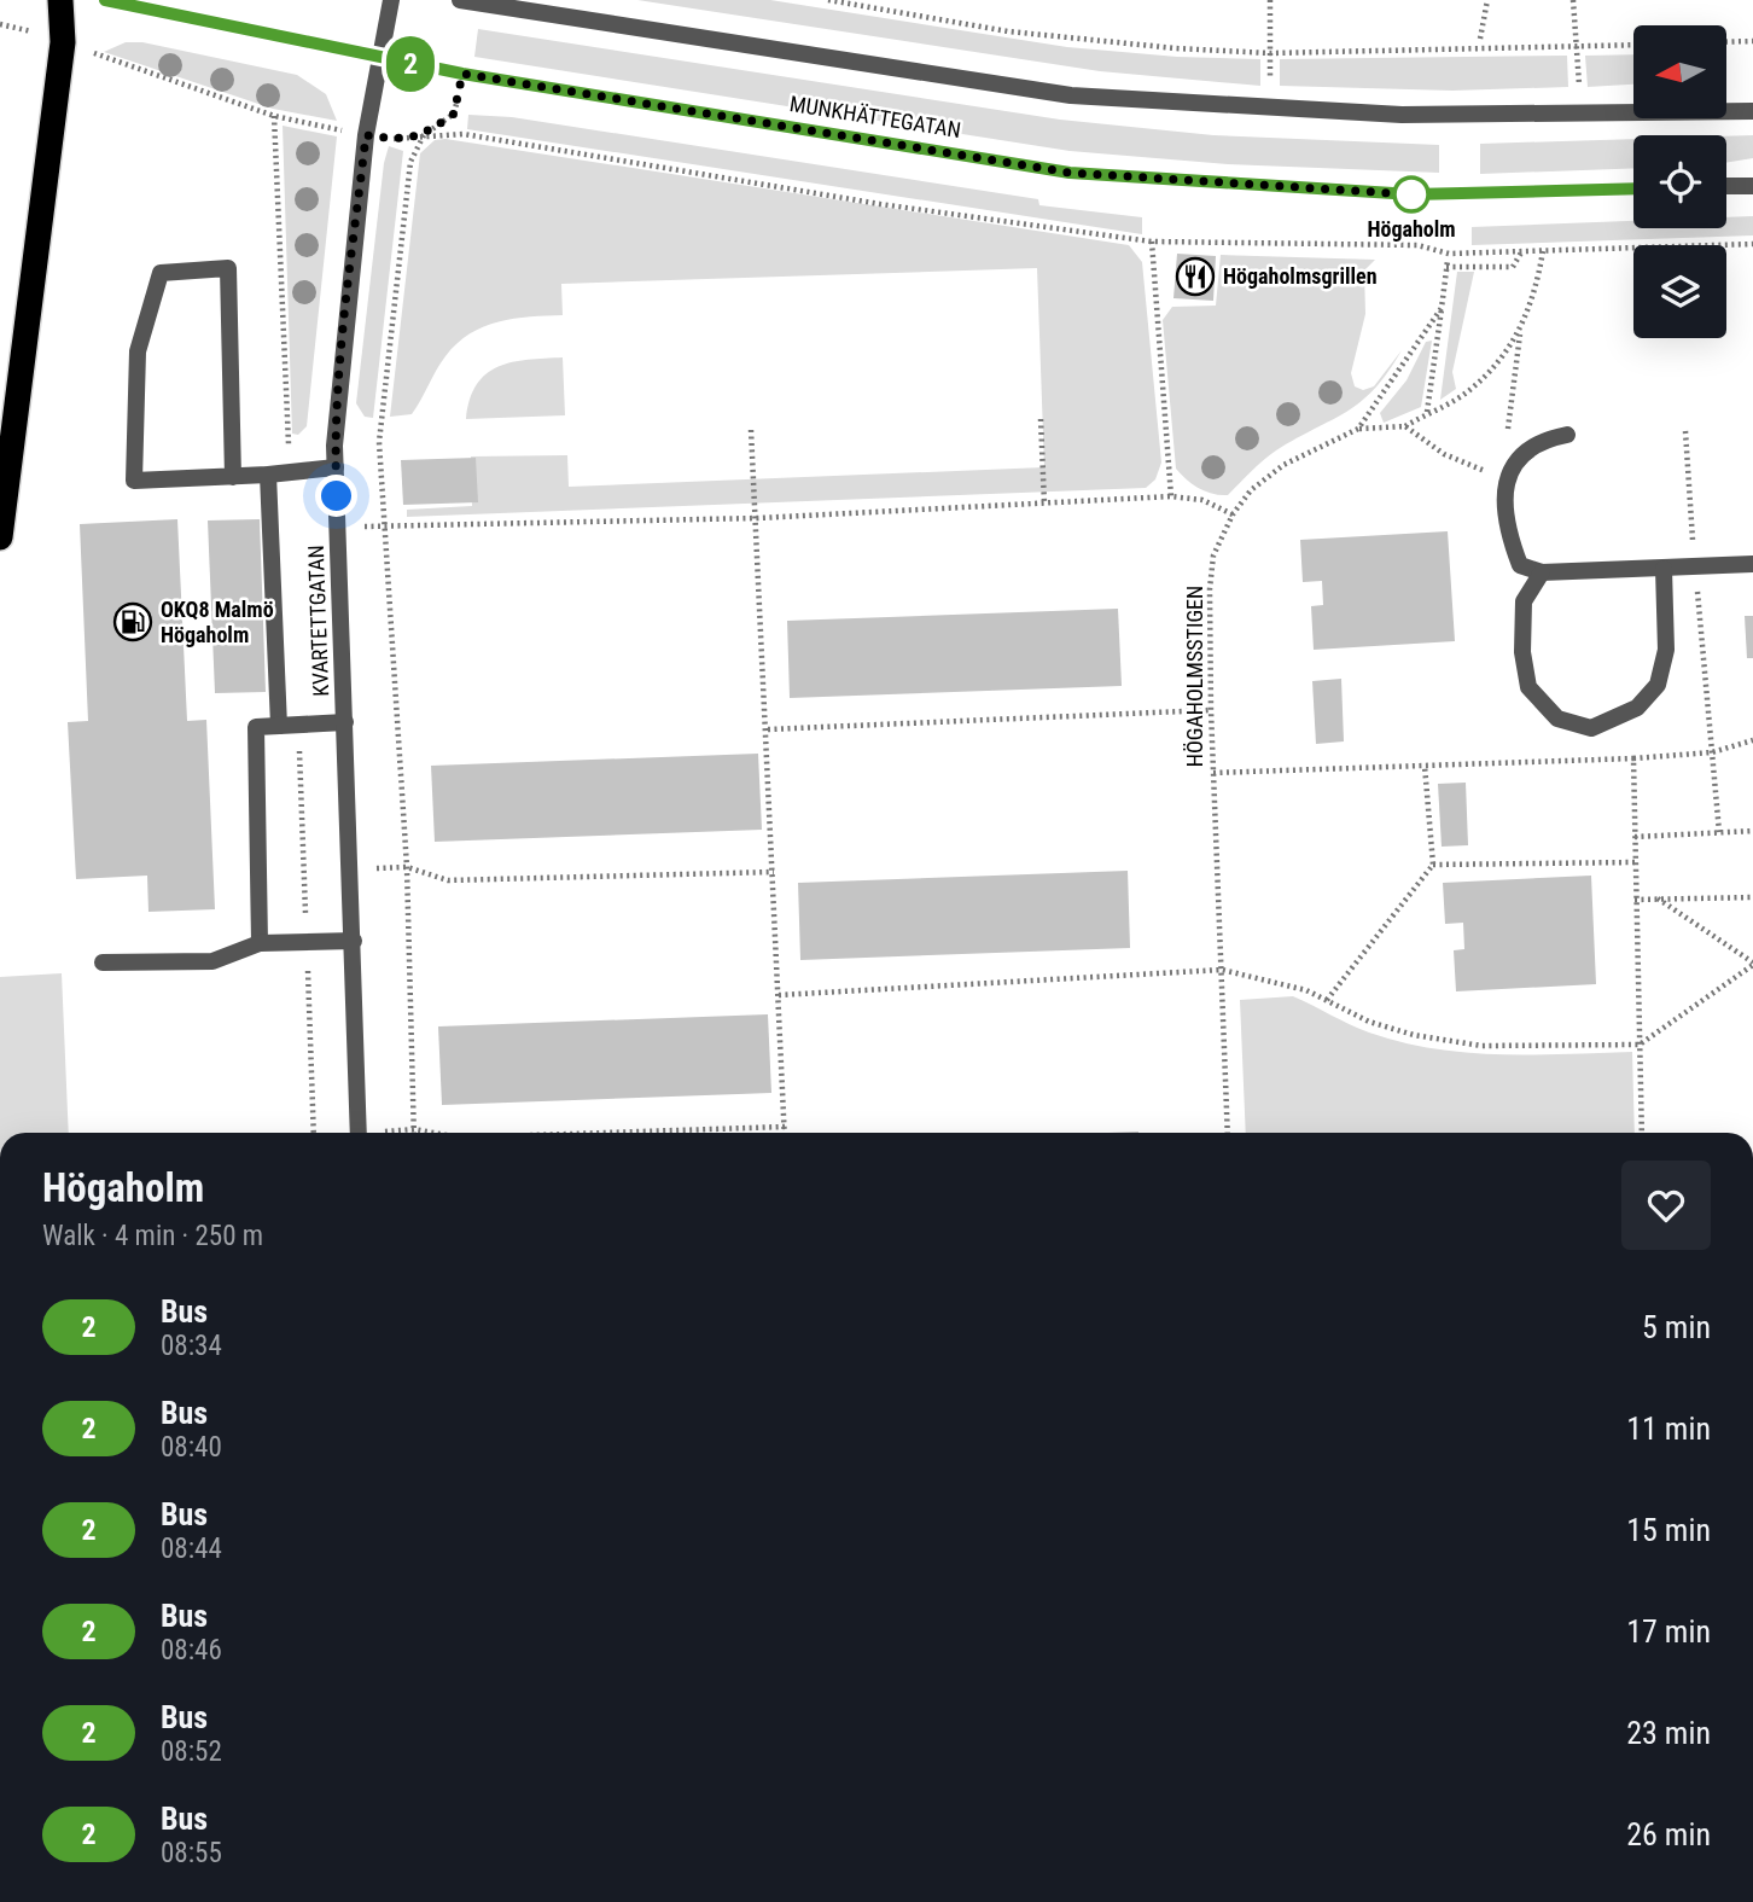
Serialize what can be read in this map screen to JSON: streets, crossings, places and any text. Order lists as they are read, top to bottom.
{
  "streets": {
    "street": ["MUNKHÄTTEGATAN", "KVARTETTGATAN"],
    "path": ["HÖGAHOLMSSTIGEN"]
  },
  "crossings": [
    ["MUNKHÄTTEGATAN", "KVARTETTGATAN"]
  ],
  "places": {
    "other": ["Högaholm"],
    "restaurant": ["Högaholmsgrillen"],
    "fuel station": ["OKQ8 Malmö Högaholm"]
  },
  "lines": ["bus line 2"],
  "north": "left",
  "page": {
    "on_map": "2",
    "heading": ["Högaholm", "Walk · 4 min · 250 m"],
    "list": [
      {
        "mark": "2",
        "name": "Bus",
        "note": "08:34",
        "value": "5 min"
      },
      {
        "mark": "2",
        "name": "Bus",
        "note": "08:40",
        "value": "11 min"
      },
      {
        "mark": "2",
        "name": "Bus",
        "note": "08:44",
        "value": "15 min"
      },
      {
        "mark": "2",
        "name": "Bus",
        "note": "08:46",
        "value": "17 min"
      },
      {
        "mark": "2",
        "name": "Bus",
        "note": "08:52",
        "value": "23 min"
      },
      {
        "mark": "2",
        "name": "Bus",
        "note": "08:55",
        "value": "26 min"
      }
    ]
  }
}
